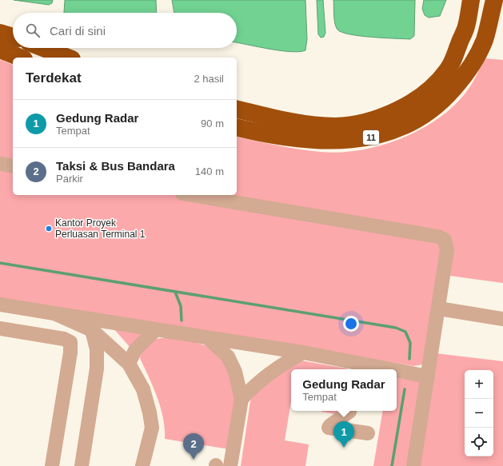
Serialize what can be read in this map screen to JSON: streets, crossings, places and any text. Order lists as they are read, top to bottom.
{
  "streets": {
    "highway": ["11"]
  },
  "places": ["Kantor Proyek Perluasan Terminal 1"],
  "page": {
    "search": "Cari di sini",
    "heading": ["Terdekat", "2 hasil"],
    "list": [
      {
        "mark": "1",
        "name": "Gedung Radar",
        "note": "Tempat",
        "value": "90 m"
      },
      {
        "mark": "2",
        "name": "Taksi & Bus Bandara",
        "note": "Parkir",
        "value": "140 m"
      }
    ],
    "popup": ["Gedung Radar", "Tempat"],
    "map_buttons": ["+", "−"],
    "pins": ["1", "2"]
  }
}
